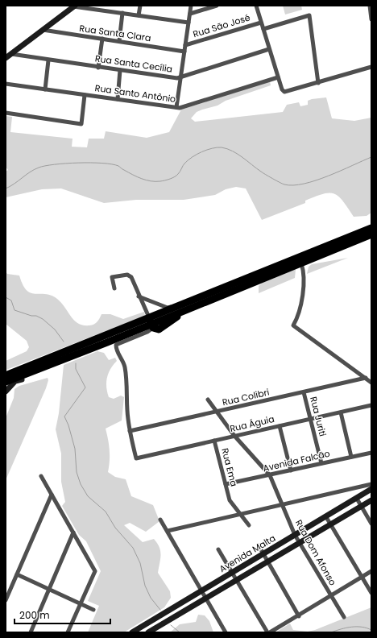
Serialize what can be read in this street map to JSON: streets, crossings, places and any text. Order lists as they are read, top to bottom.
{
  "streets": {
    "street": [
      "Rua São José",
      "Rua Santa Clara",
      "Rua Santa Cecília",
      "Rua Santo Antônio",
      "Rua Colibri",
      "Rua Juriti",
      "Rua Águia",
      "Avenida Falcão",
      "Rua Ema",
      "Rua Dom Afonso",
      "Avenida Malta"
    ]
  },
  "crossings": [
    ["Rua Colibri", "Rua Juriti"],
    ["Rua Colibri", "Rua Águia"],
    ["Rua Colibri", "Rua Dom Afonso"],
    ["Rua Juriti", "Rua Águia"],
    ["Rua Juriti", "Avenida Falcão"],
    ["Rua Águia", "Rua Ema"],
    ["Rua Águia", "Rua Dom Afonso"],
    ["Avenida Falcão", "Rua Ema"],
    ["Avenida Falcão", "Rua Dom Afonso"],
    ["Rua Dom Afonso", "Avenida Malta"]
  ],
  "scale_bar": "200 m"
}
